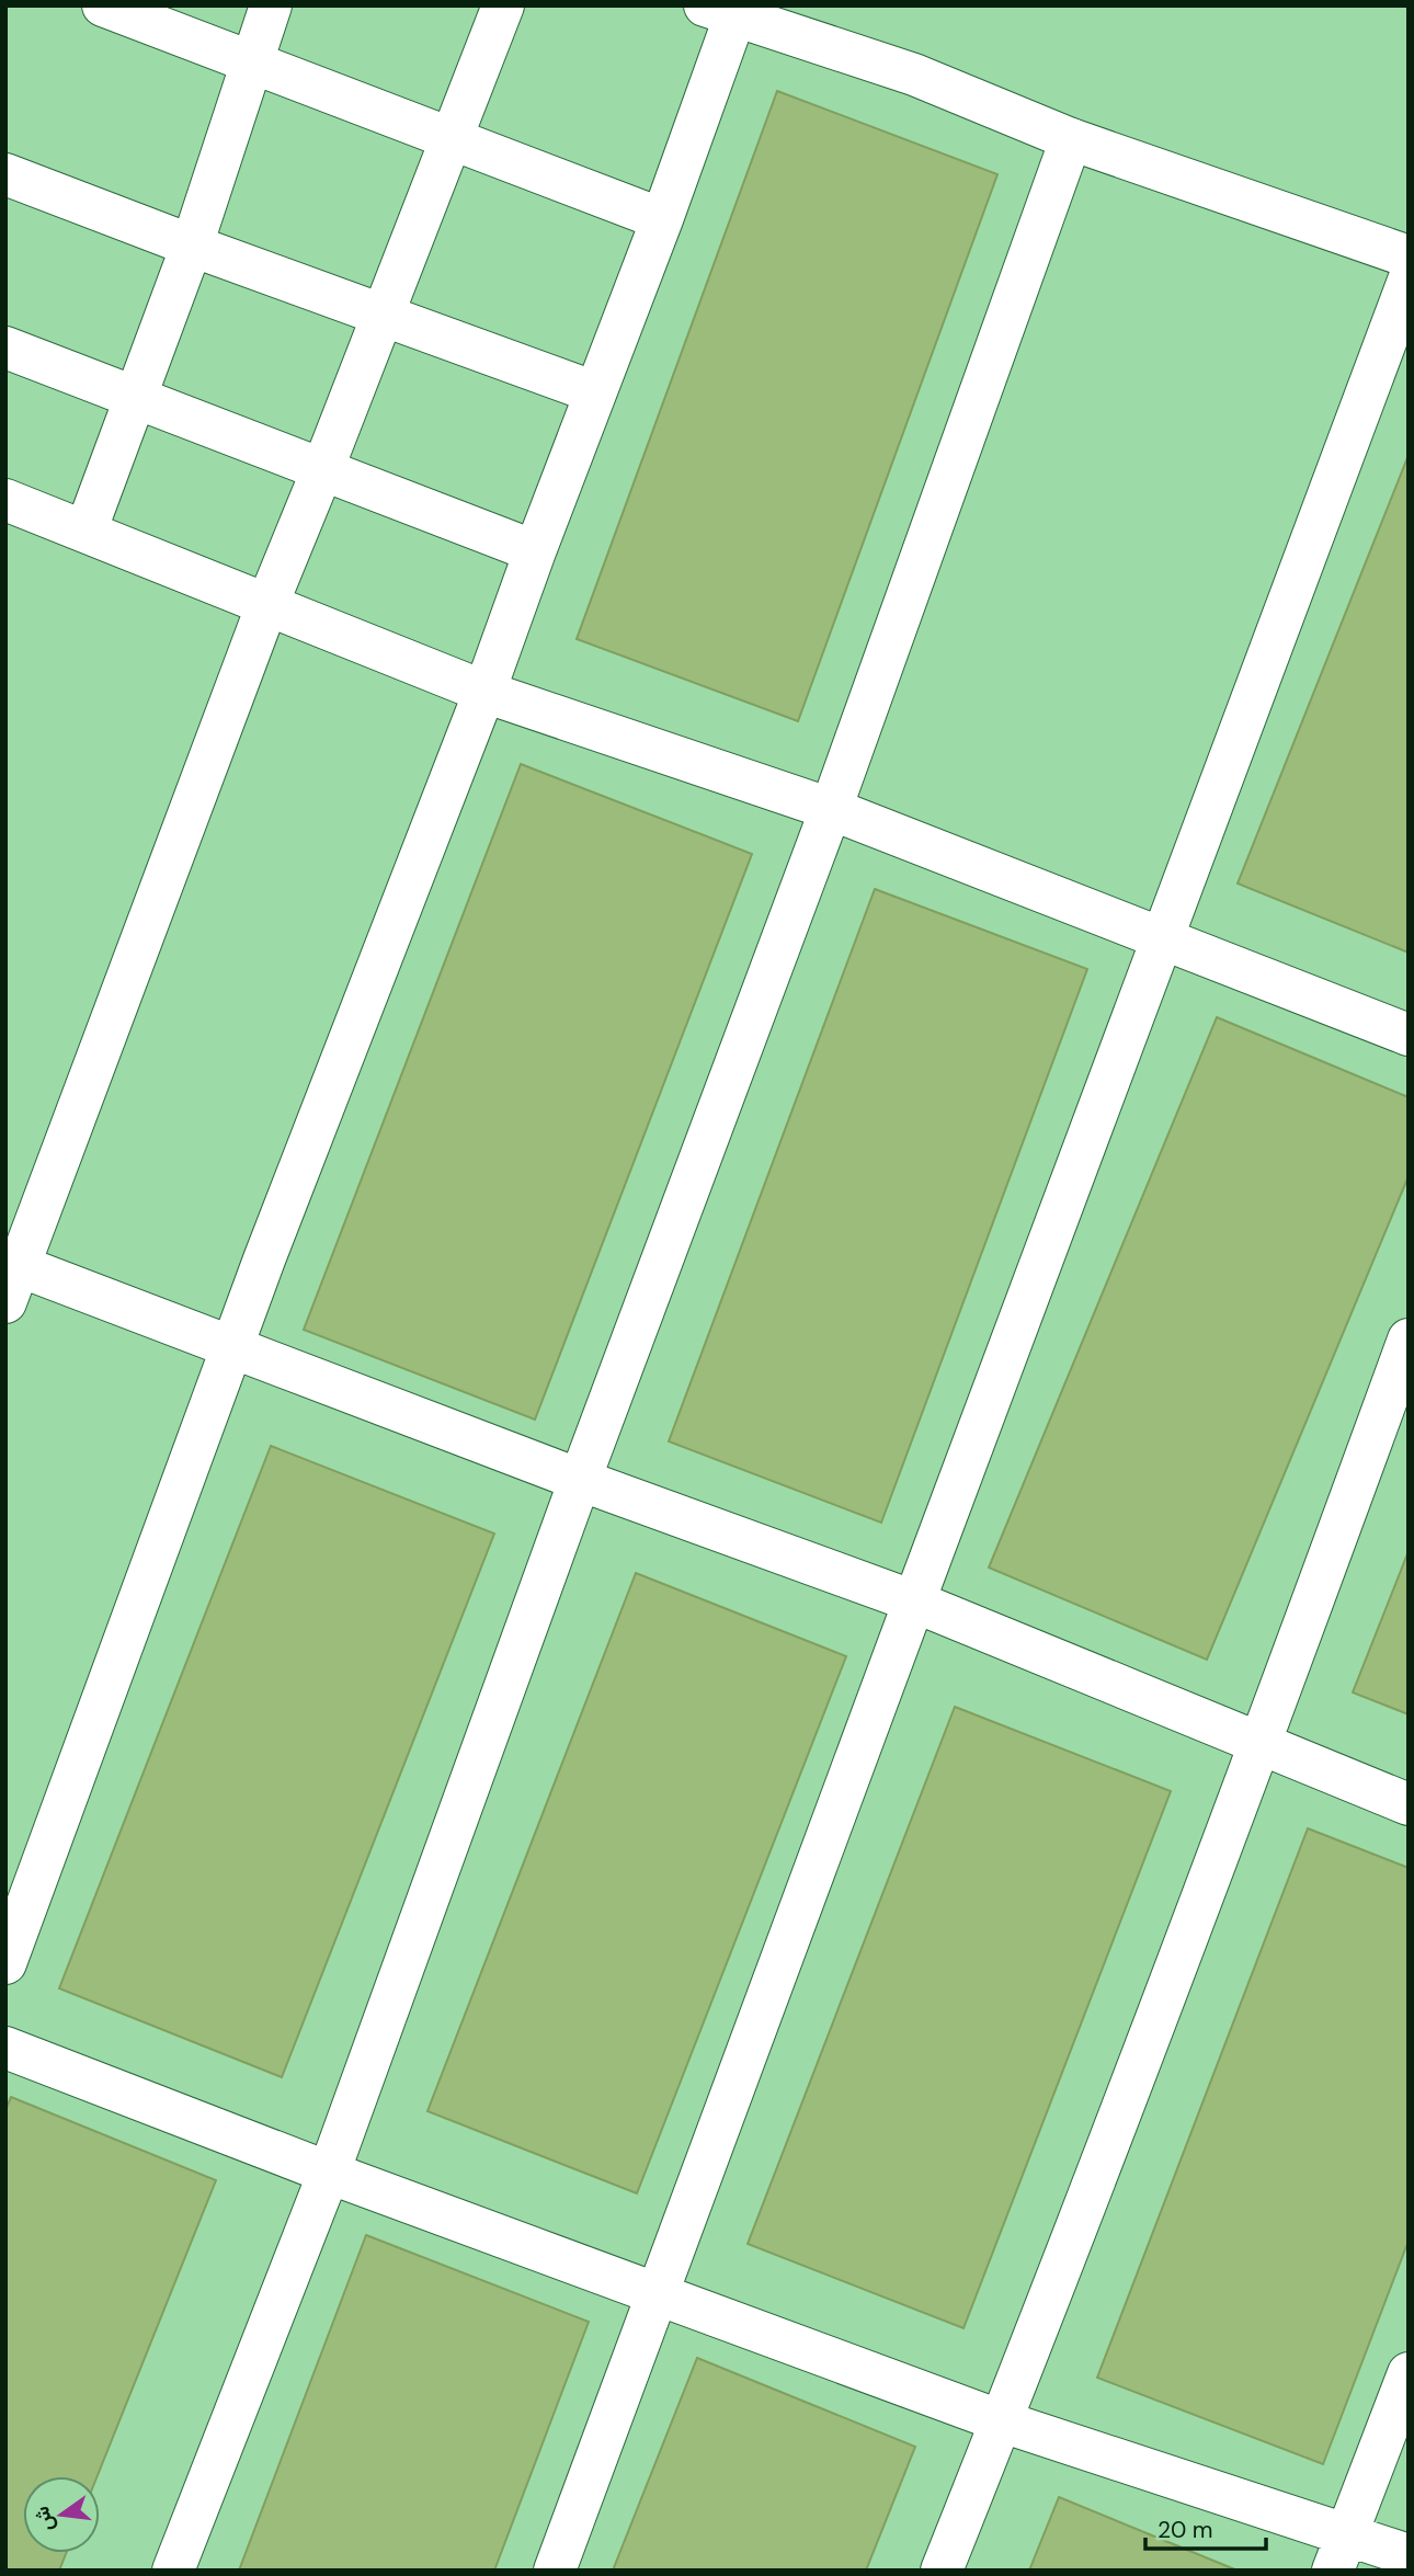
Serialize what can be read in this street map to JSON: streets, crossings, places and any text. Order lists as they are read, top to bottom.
{
  "scale_bar": "20 m",
  "north": "left"
}
